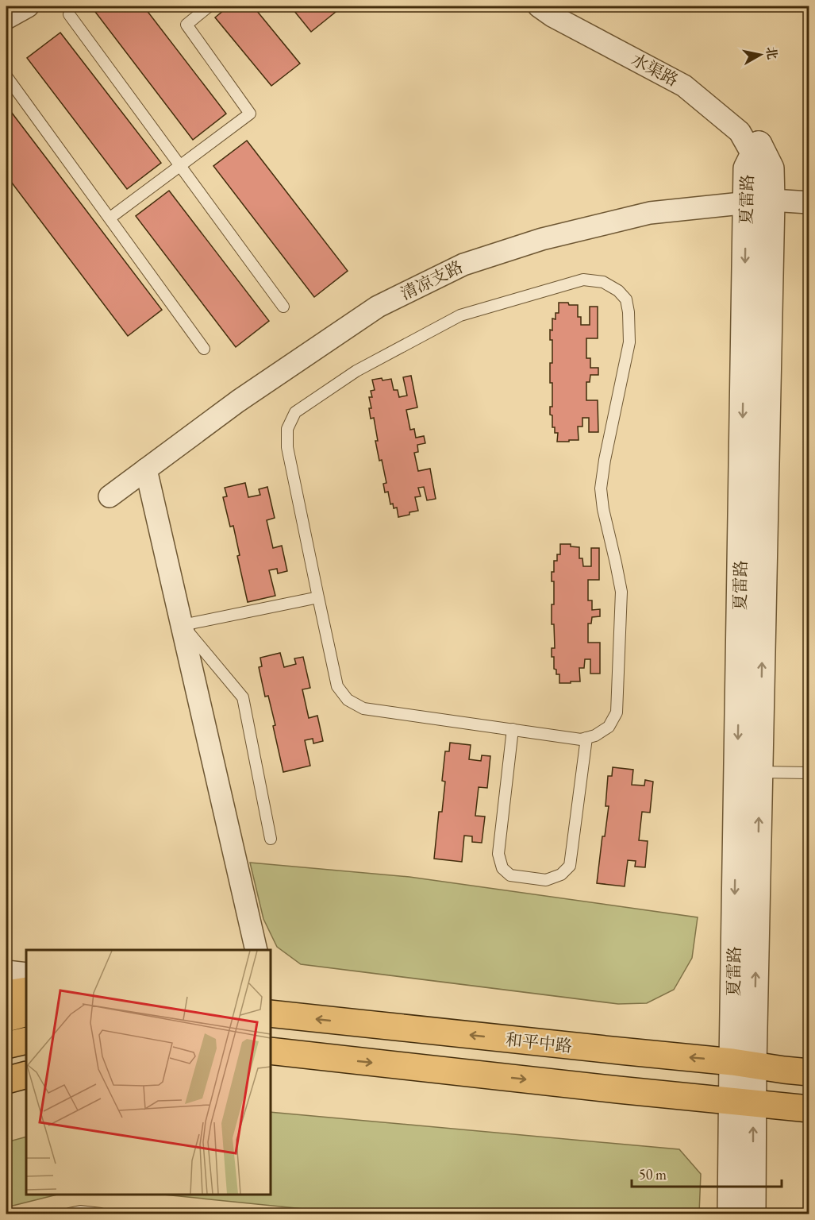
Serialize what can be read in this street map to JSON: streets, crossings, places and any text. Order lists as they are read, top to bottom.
{
  "streets": {
    "main road": ["和平中路"],
    "street": ["水渠路", "夏雷路", "清凉支路"]
  },
  "crossings": [
    ["水渠路", "夏雷路"],
    ["夏雷路", "清凉支路"],
    ["夏雷路", "和平中路"]
  ],
  "scale_bar": "50 m",
  "north": "right"
}
